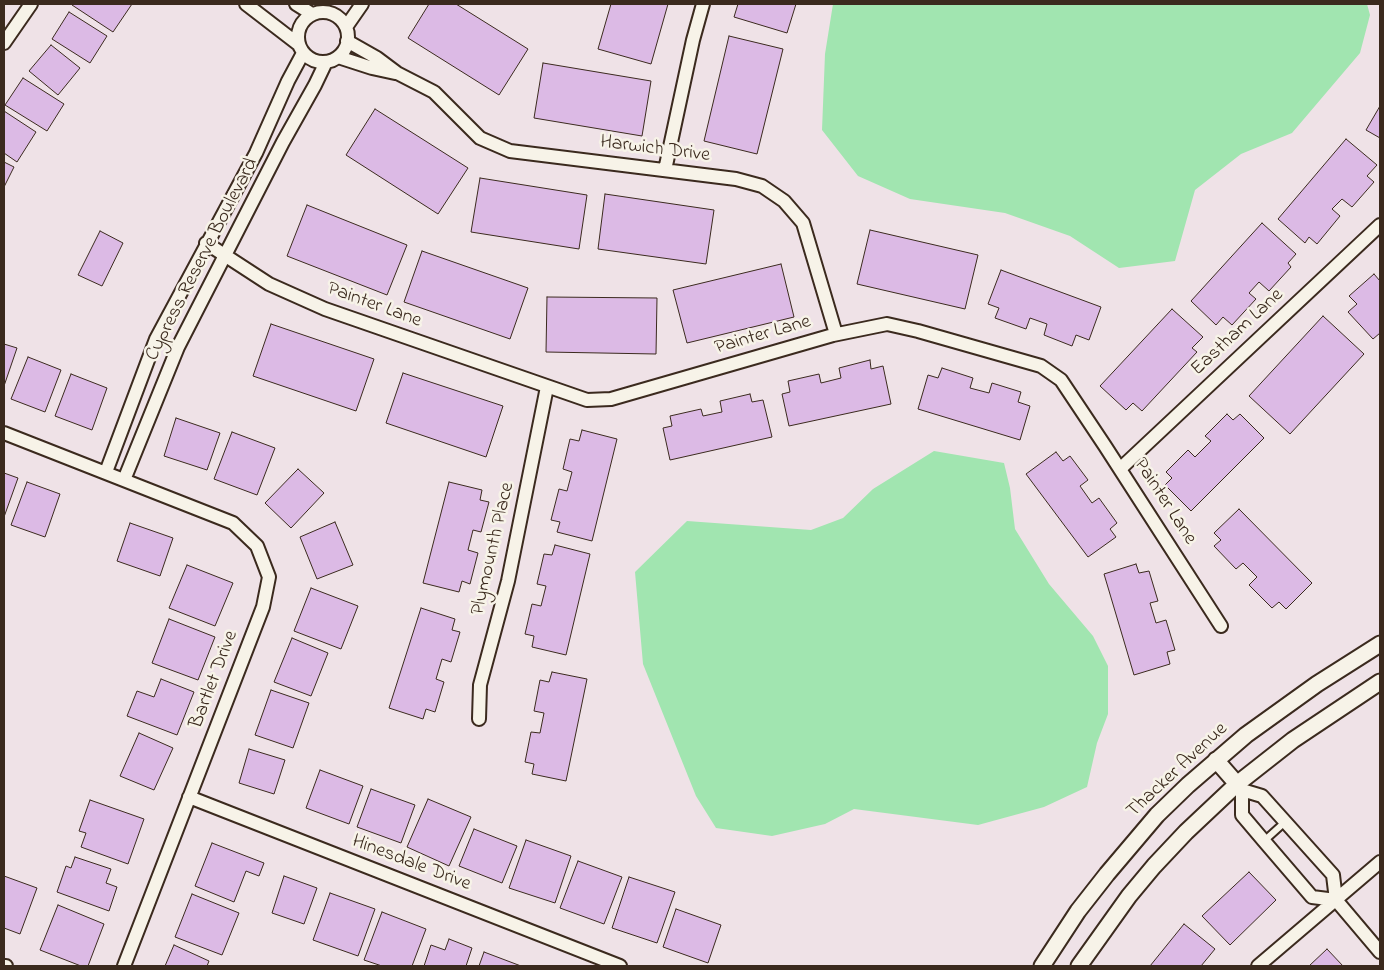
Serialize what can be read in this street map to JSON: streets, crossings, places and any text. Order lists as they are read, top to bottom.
{
  "streets": {
    "street": [
      "Harwich Drive",
      "Cypress Reserve Boulevard",
      "Painter Lane",
      "Eastham Lane",
      "Plymounth Place",
      "Bartlet Drive",
      "Thacker Avenue",
      "Hinesdale Drive"
    ]
  },
  "crossings": [
    ["Harwich Drive", "Cypress Reserve Boulevard"],
    ["Harwich Drive", "Painter Lane"],
    ["Cypress Reserve Boulevard", "Painter Lane"],
    ["Cypress Reserve Boulevard", "Bartlet Drive"],
    ["Painter Lane", "Eastham Lane"],
    ["Painter Lane", "Plymounth Place"],
    ["Bartlet Drive", "Hinesdale Drive"]
  ]
}
